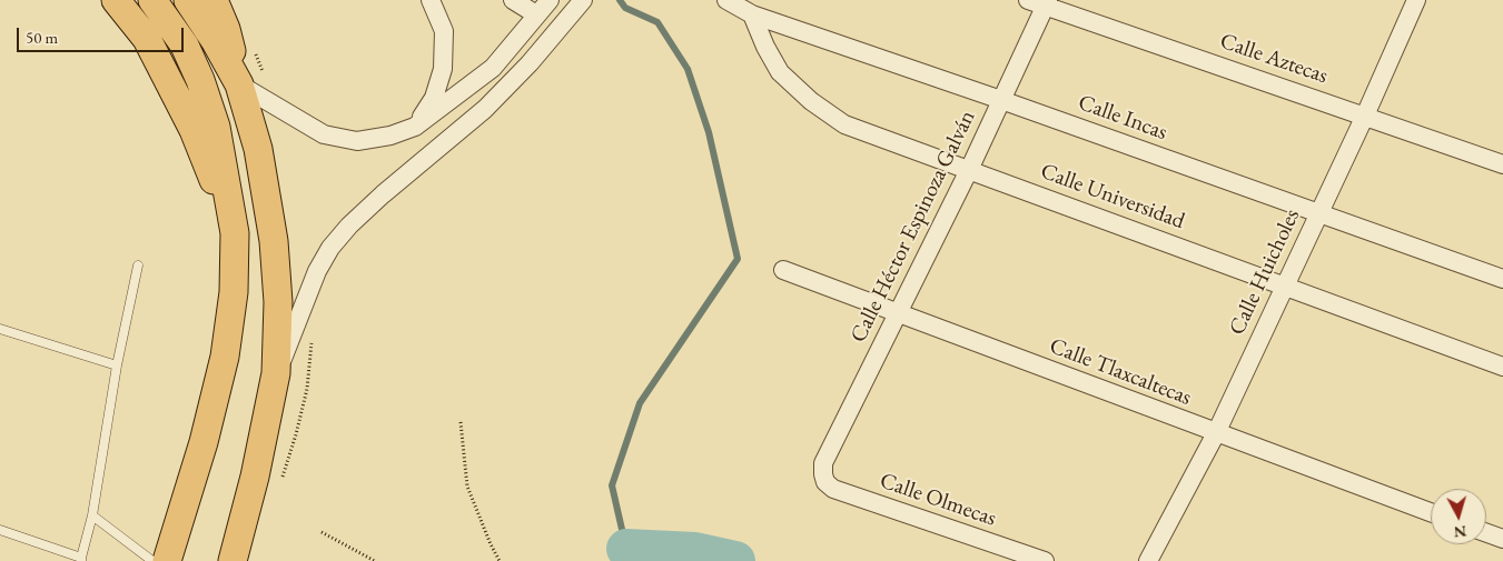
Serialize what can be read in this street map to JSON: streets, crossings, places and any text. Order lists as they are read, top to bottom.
{
  "streets": {
    "street": [
      "Calle Aztecas",
      "Calle Incas",
      "Calle Universidad",
      "Calle Héctor Espinoza Galván",
      "Calle Huicholes",
      "Calle Tlaxcaltecas",
      "Calle Olmecas"
    ]
  },
  "crossings": [
    ["Calle Aztecas", "Calle Héctor Espinoza Galván"],
    ["Calle Aztecas", "Calle Huicholes"],
    ["Calle Incas", "Calle Universidad"],
    ["Calle Incas", "Calle Héctor Espinoza Galván"],
    ["Calle Incas", "Calle Huicholes"],
    ["Calle Universidad", "Calle Héctor Espinoza Galván"],
    ["Calle Universidad", "Calle Huicholes"],
    ["Calle Héctor Espinoza Galván", "Calle Tlaxcaltecas"],
    ["Calle Héctor Espinoza Galván", "Calle Olmecas"],
    ["Calle Huicholes", "Calle Tlaxcaltecas"]
  ],
  "scale_bar": "50 m",
  "north": "bottom"
}
